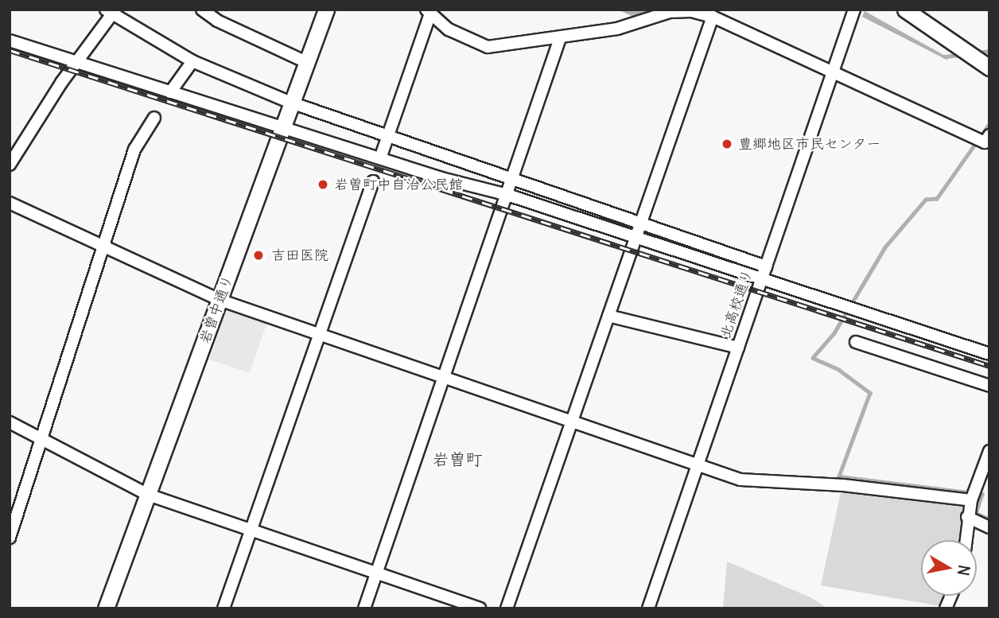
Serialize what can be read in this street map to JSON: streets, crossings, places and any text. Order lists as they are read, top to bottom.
{
  "streets": {
    "street": ["北高校通り", "岩曽中通り"]
  },
  "districts": ["岩曽町"],
  "places": ["豊郷地区市民センター", "岩曽町中自治公民館", "吉田医院"],
  "north": "right"
}
